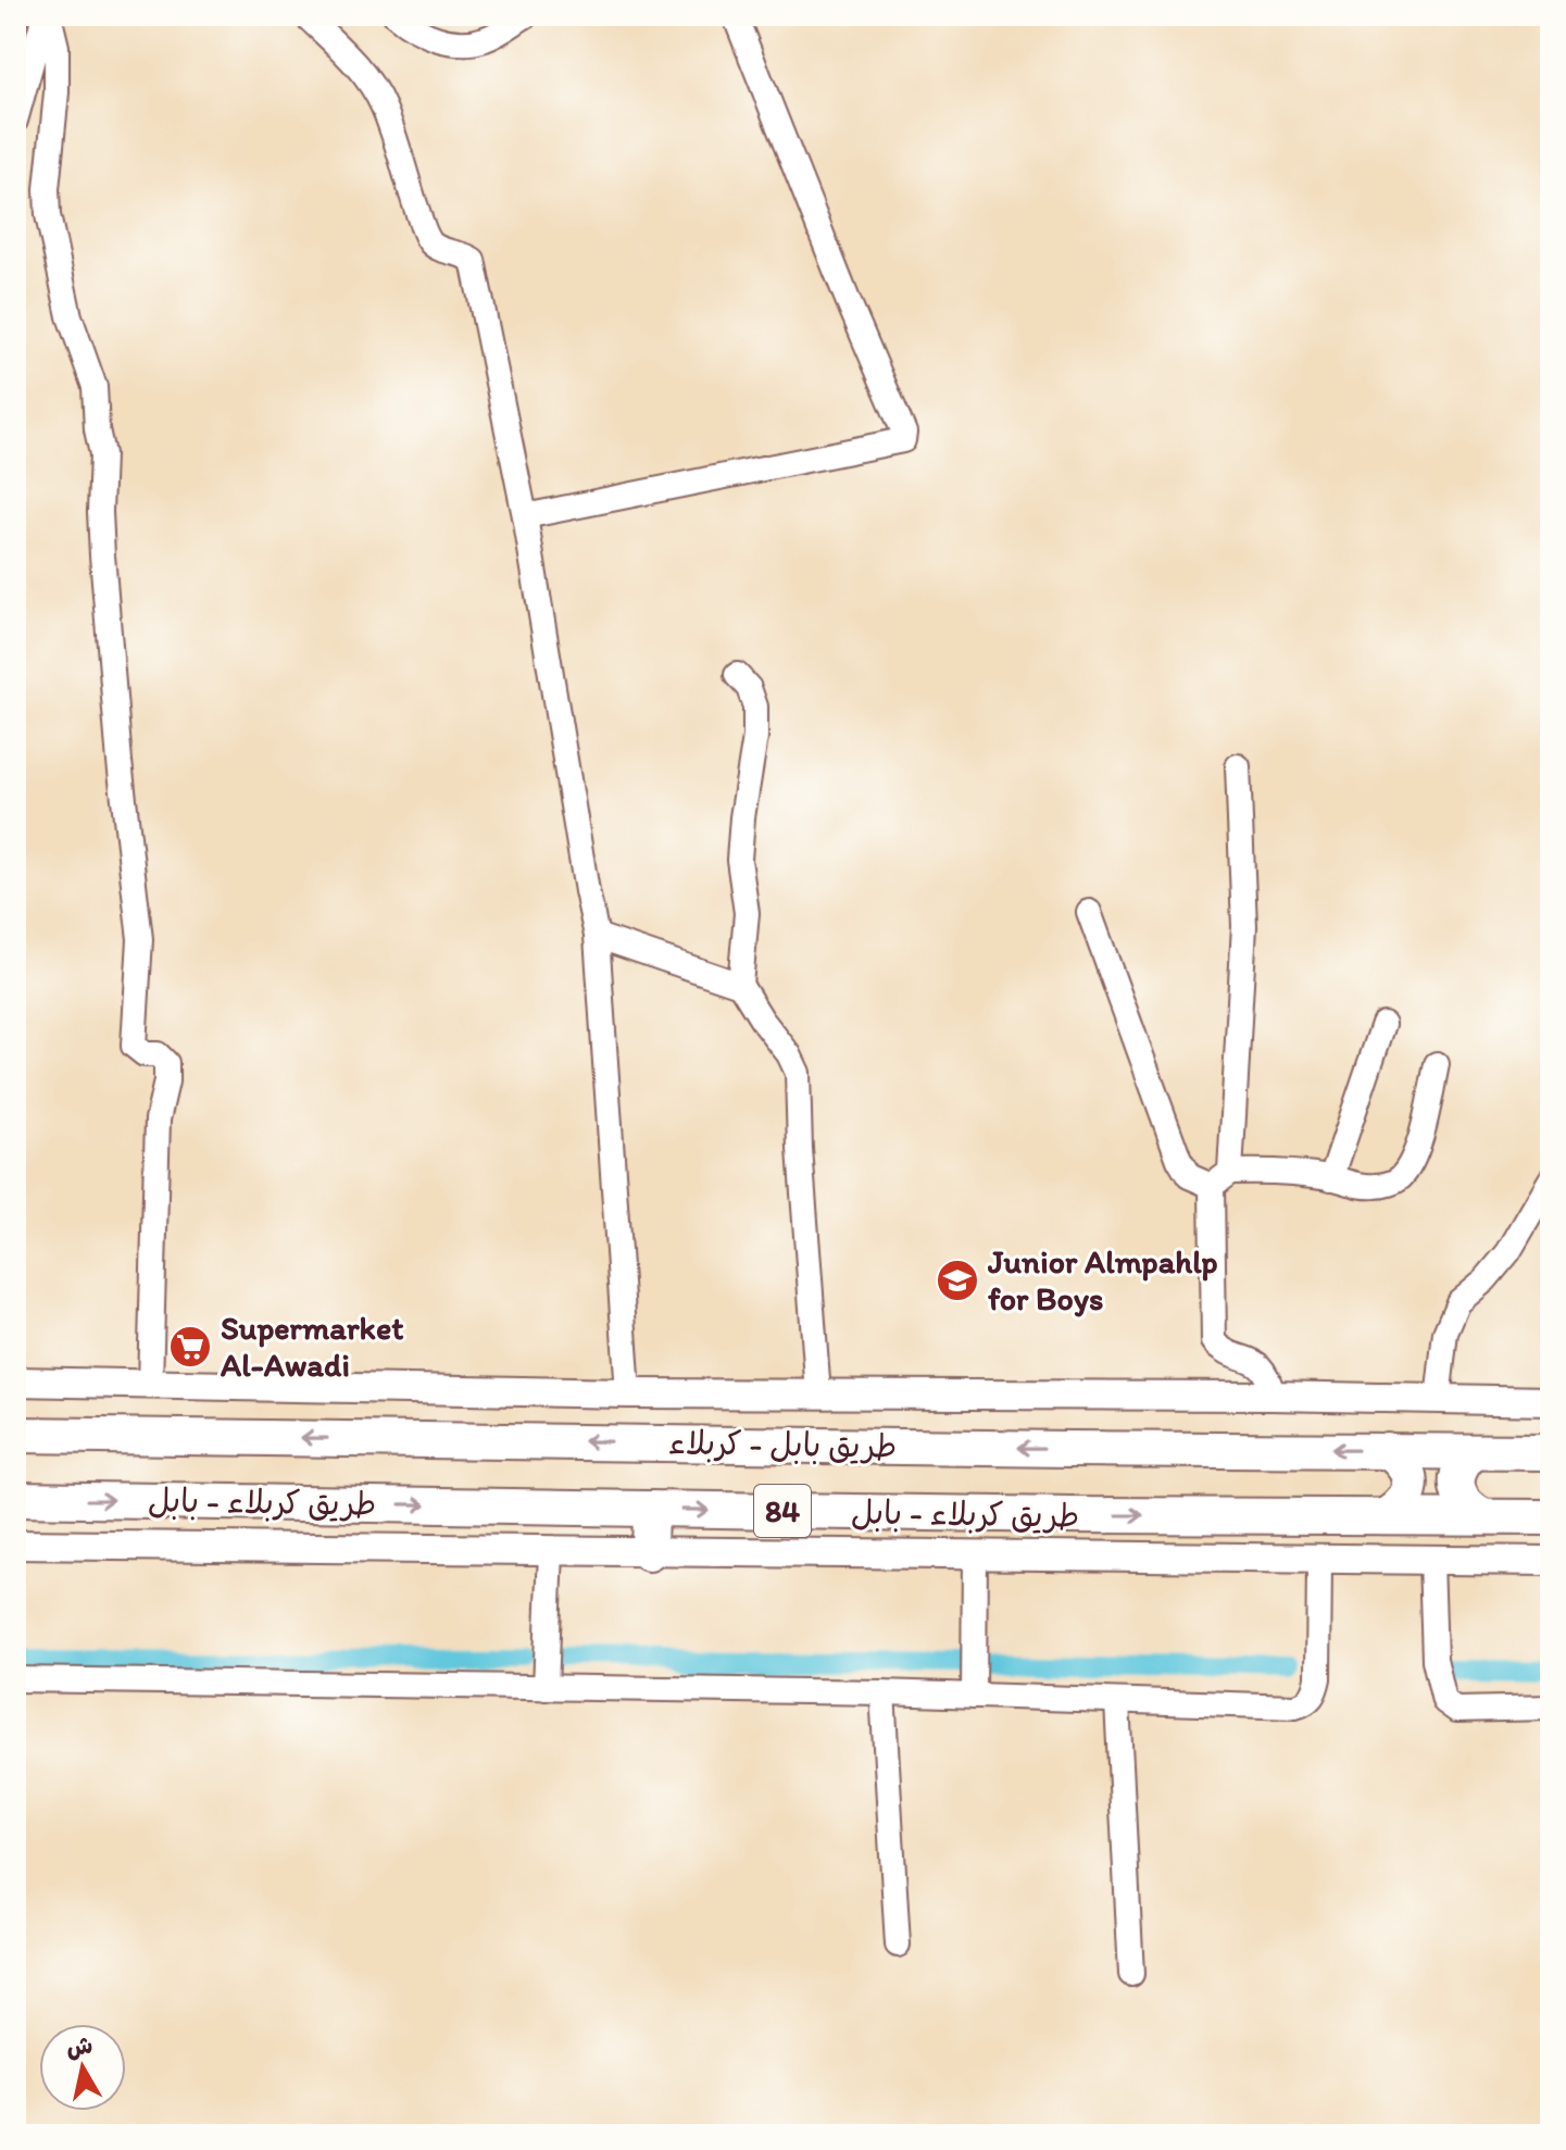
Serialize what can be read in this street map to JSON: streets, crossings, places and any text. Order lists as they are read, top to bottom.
{
  "streets": {
    "highway": ["طريق بابل - كربلاء", "طريق كربلاء - بابل", "84"]
  },
  "one_way": ["طريق بابل - كربلاء", "طريق كربلاء - بابل"],
  "places": {
    "school or university": ["Junior Almpahlp for Boys"],
    "supermarket": ["Supermarket Al-Awadi"]
  },
  "north": "top"
}
